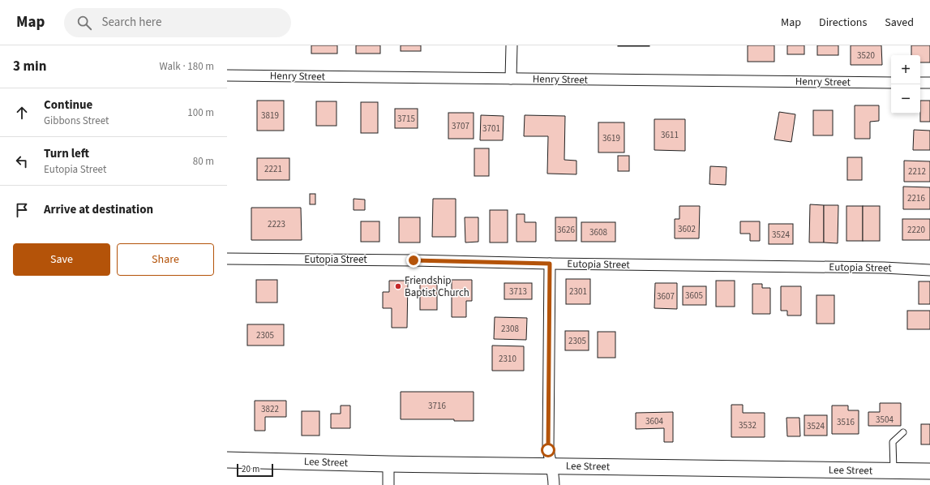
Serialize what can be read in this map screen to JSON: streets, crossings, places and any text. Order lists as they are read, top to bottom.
{
  "streets": {
    "main road": ["Lee Street"],
    "street": ["Henry Street", "Eutopia Street"]
  },
  "places": ["Friendship Baptist Church"],
  "house_numbers": [
    "3520",
    "3819",
    "3715",
    "3707",
    "3701",
    "3611",
    "3619",
    "2221",
    "2212",
    "2216",
    "2223",
    "3602",
    "3626",
    "2220",
    "3608",
    "3524",
    "3713",
    "2301",
    "3605",
    "3607",
    "2308",
    "2305",
    "2305",
    "2310",
    "3716",
    "3822",
    "3504",
    "3604",
    "3516",
    "3532",
    "3524"
  ],
  "scale_bar": "20 m",
  "page": {
    "header": "Map",
    "search": "Search here",
    "nav": ["Map", "Directions", "Saved"],
    "heading": ["3 min", "Walk · 180 m"],
    "map_buttons": ["+", "−"],
    "list": [
      ["Continue", "Gibbons Street", "100 m"],
      ["Turn left", "Eutopia Street", "80 m"],
      "Arrive at destination"
    ],
    "buttons": ["Save", "Share"],
    "scale": "20 m"
  }
}
